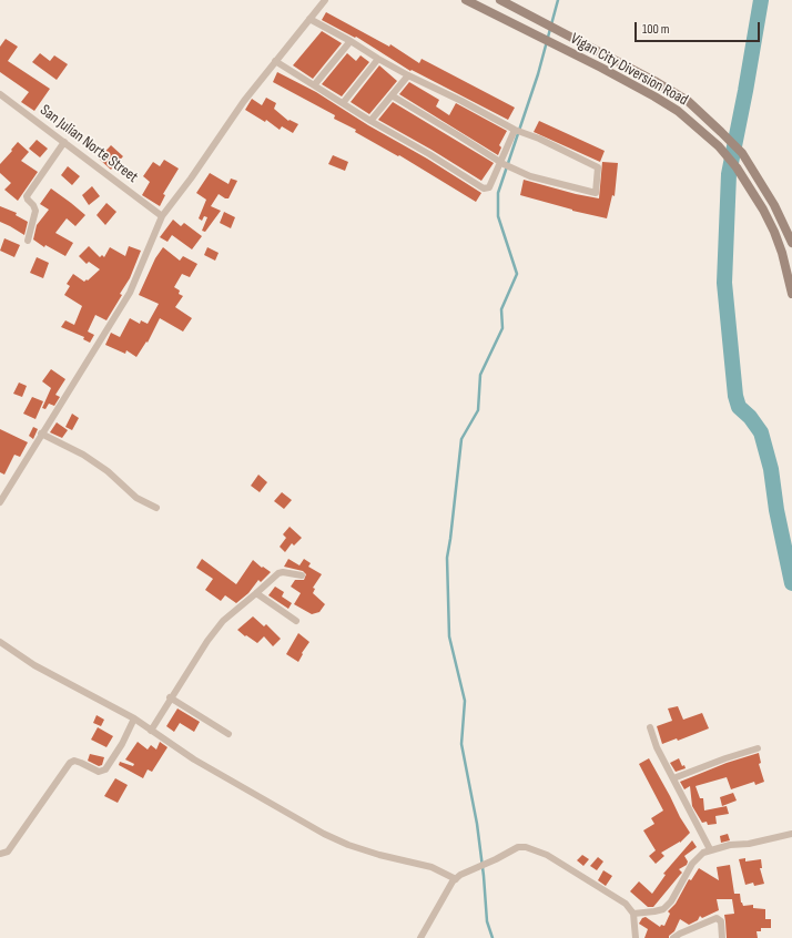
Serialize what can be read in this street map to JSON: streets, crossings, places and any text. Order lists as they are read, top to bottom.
{
  "streets": {
    "main road": ["Vigan City Diversion Road"],
    "street": ["San Julian Norte Street"]
  },
  "scale_bar": "100 m"
}
